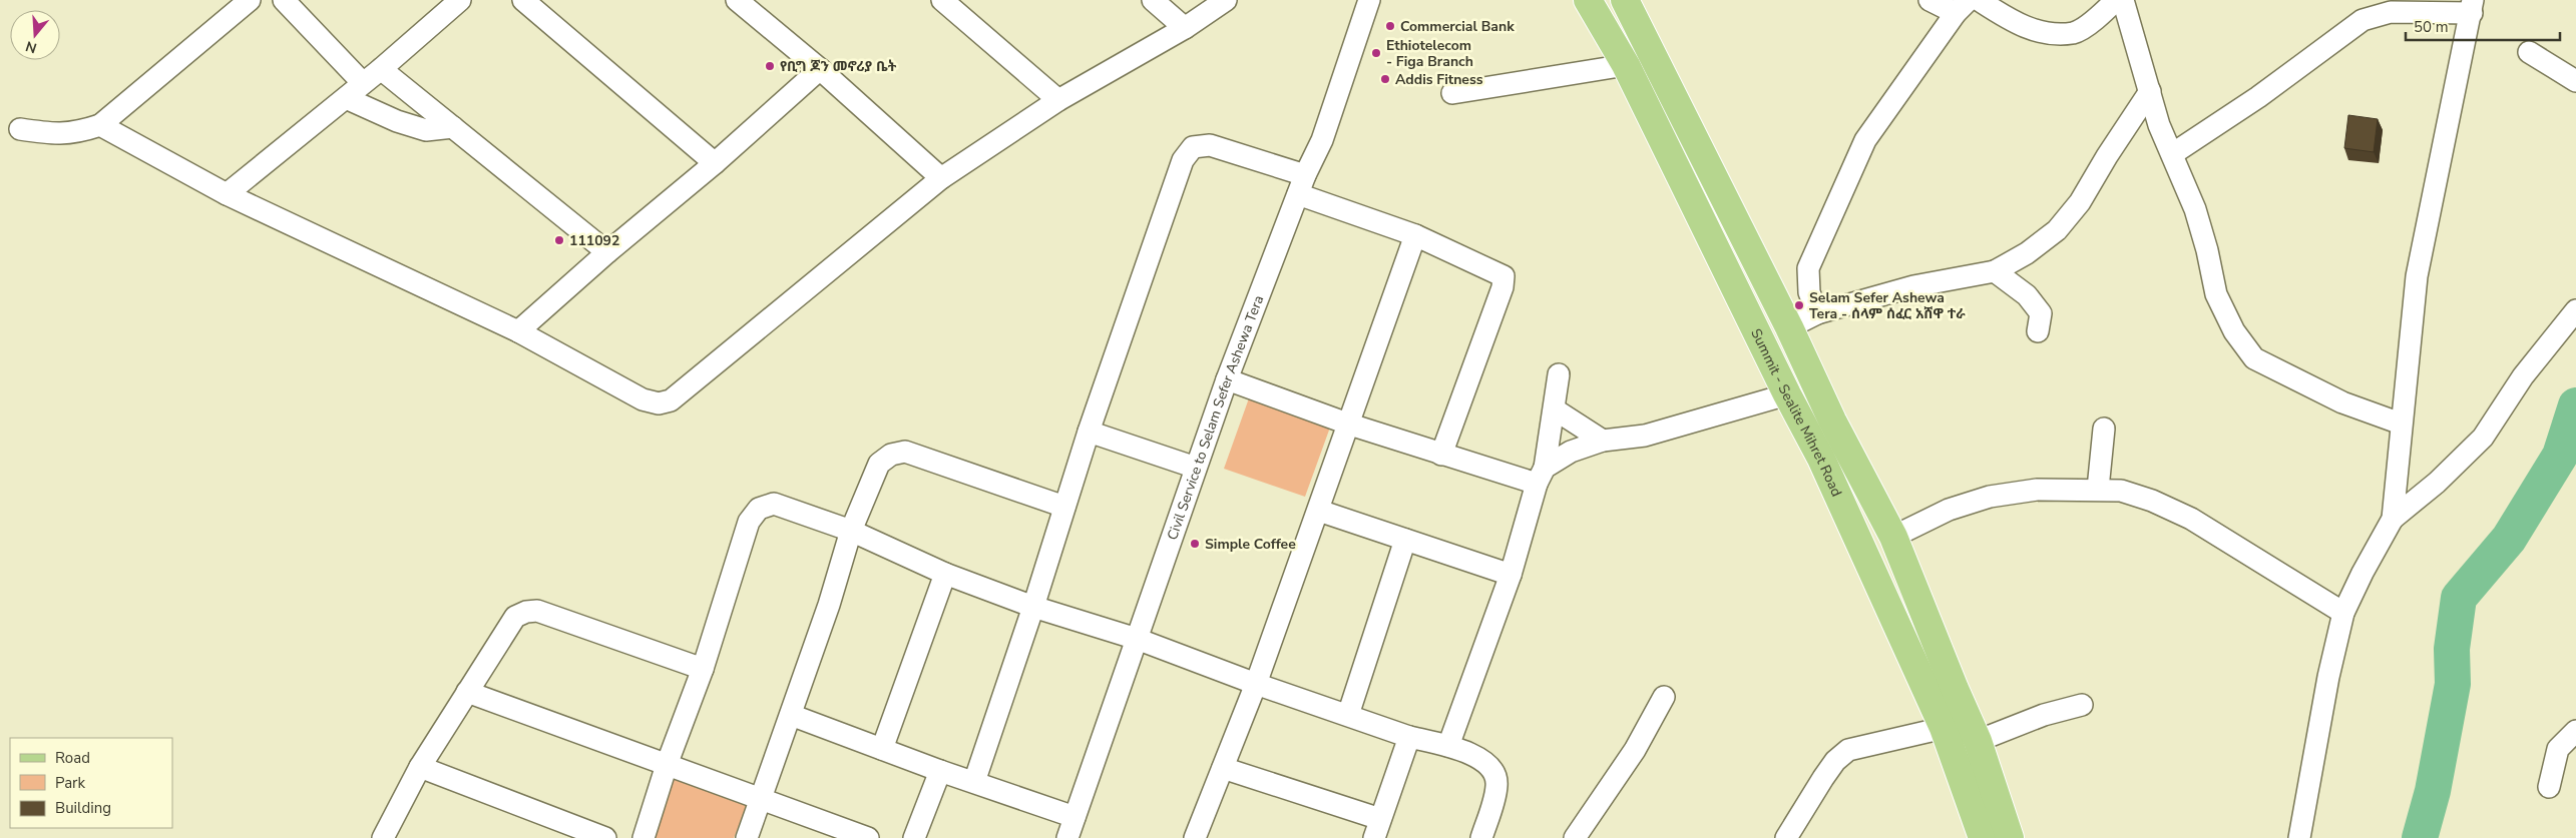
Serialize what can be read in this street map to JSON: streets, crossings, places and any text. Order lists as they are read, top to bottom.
{
  "streets": {
    "main road": ["Summit - Sealite Mihret Road"],
    "street": ["Civil Service to Selam Sefer Ashewa Tera"]
  },
  "places": [
    "Commercial Bank",
    "Ethiotelecom - Figa Branch",
    "የቢግ ጆን መኖሪያ ቤት",
    "Addis Fitness",
    "111092",
    "Selam Sefer Ashewa Tera - ሰላም ሰፈር አሸዋ ተራ",
    "Simple Coffee"
  ],
  "legend": ["Road", "Park", "Building"],
  "scale_bar": "50 m",
  "north": "bottom"
}
